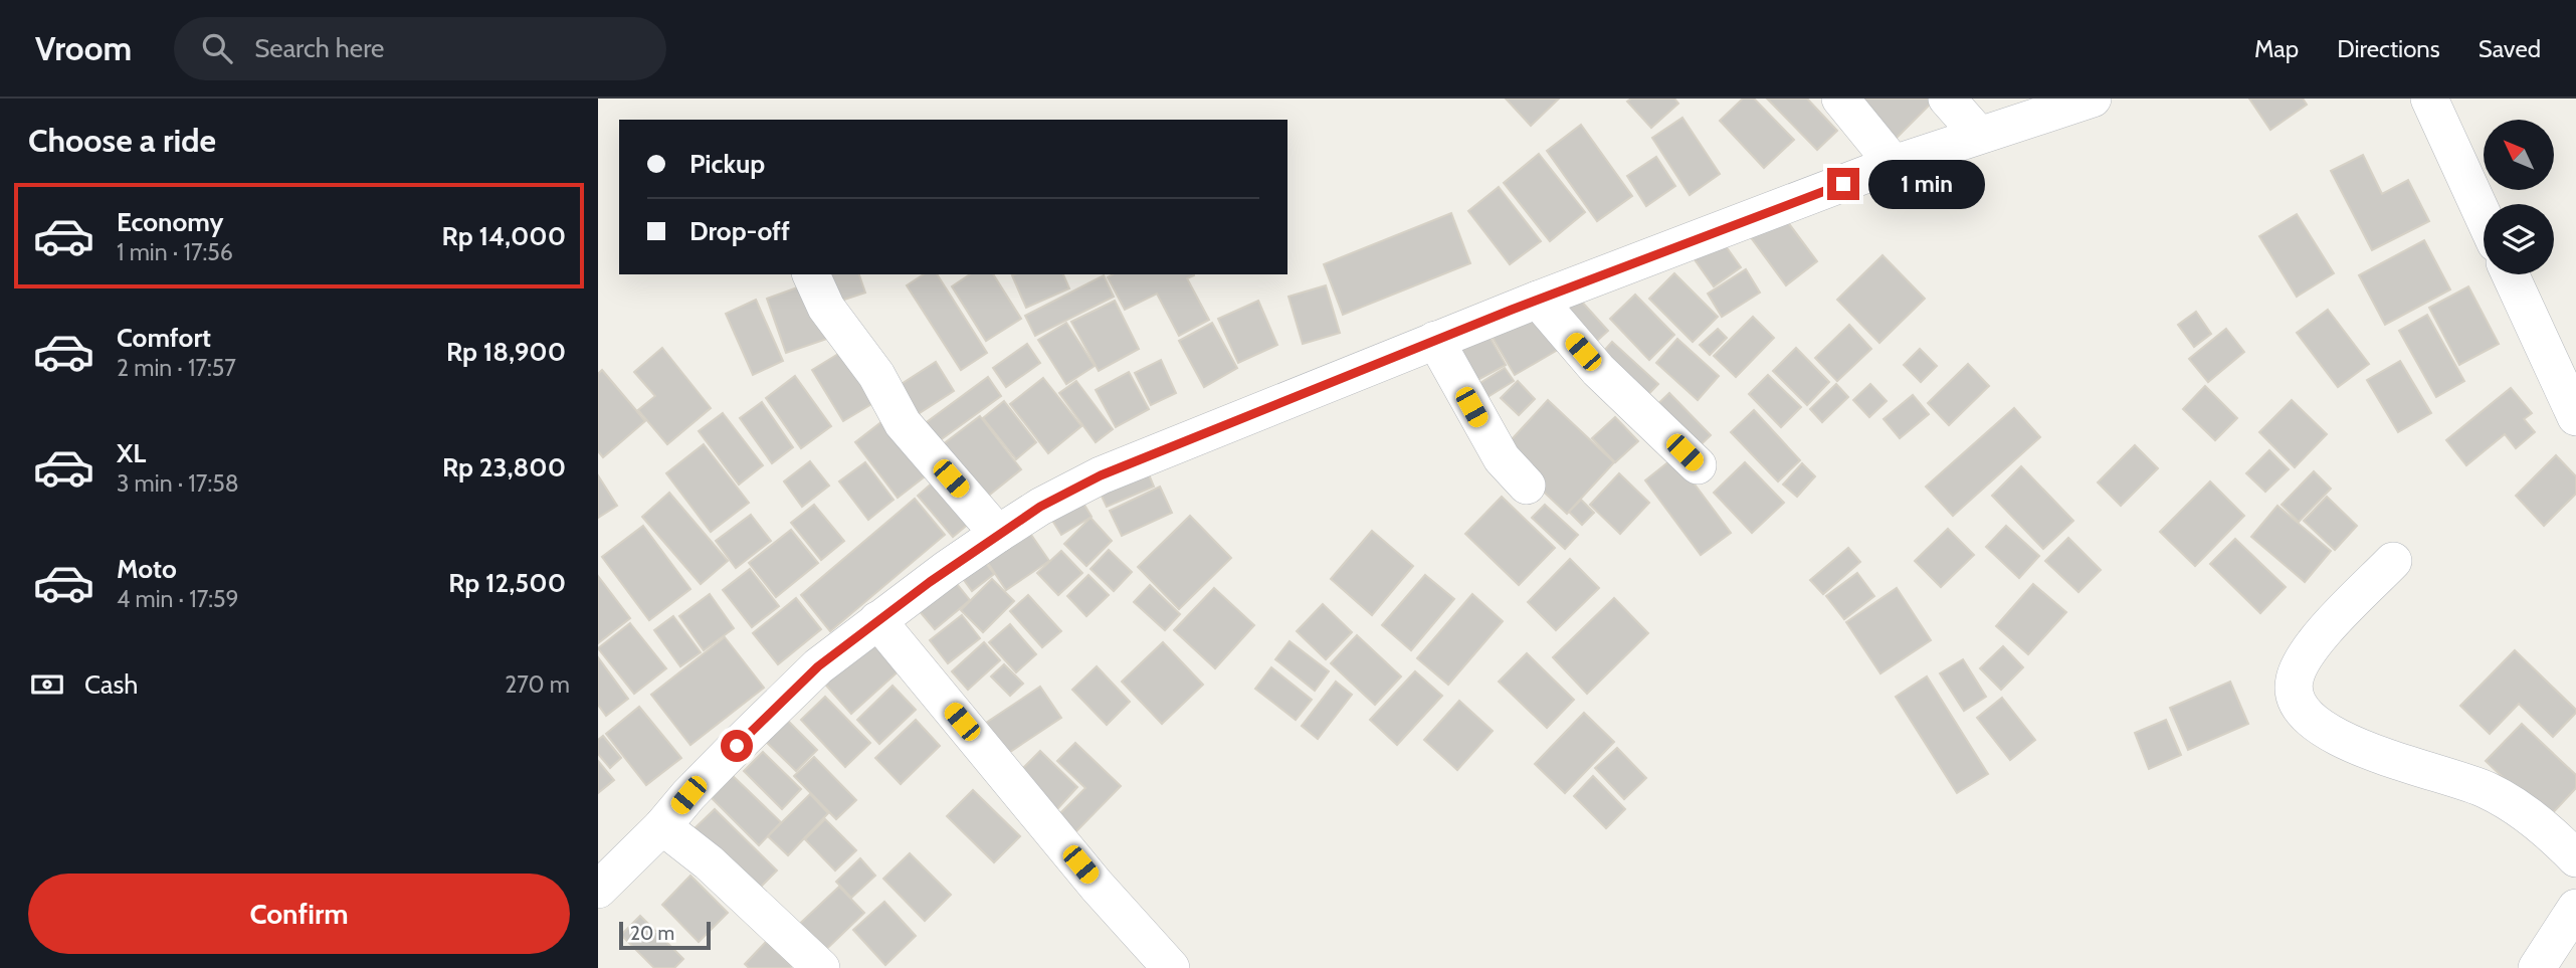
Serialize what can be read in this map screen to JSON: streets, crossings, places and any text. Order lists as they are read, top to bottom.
{
  "scale_bar": "20 m",
  "north": "top left",
  "page": {
    "header": "Vroom",
    "search": "Search here",
    "nav": ["Map", "Directions", "Saved"],
    "heading": "Choose a ride",
    "banner": ["Pickup", "Drop-off"],
    "bubble": "1 min",
    "list": [
      {
        "name": "Economy",
        "note": "1 min · 17:56",
        "value": "Rp 14,000"
      },
      {
        "name": "Comfort",
        "note": "2 min · 17:57",
        "value": "Rp 18,900"
      },
      {
        "name": "XL",
        "note": "3 min · 17:58",
        "value": "Rp 23,800"
      },
      {
        "name": "Moto",
        "note": "4 min · 17:59",
        "value": "Rp 12,500"
      }
    ],
    "pay": ["Cash", "270 m"],
    "buttons": "Confirm",
    "scale": "20 m"
  }
}
